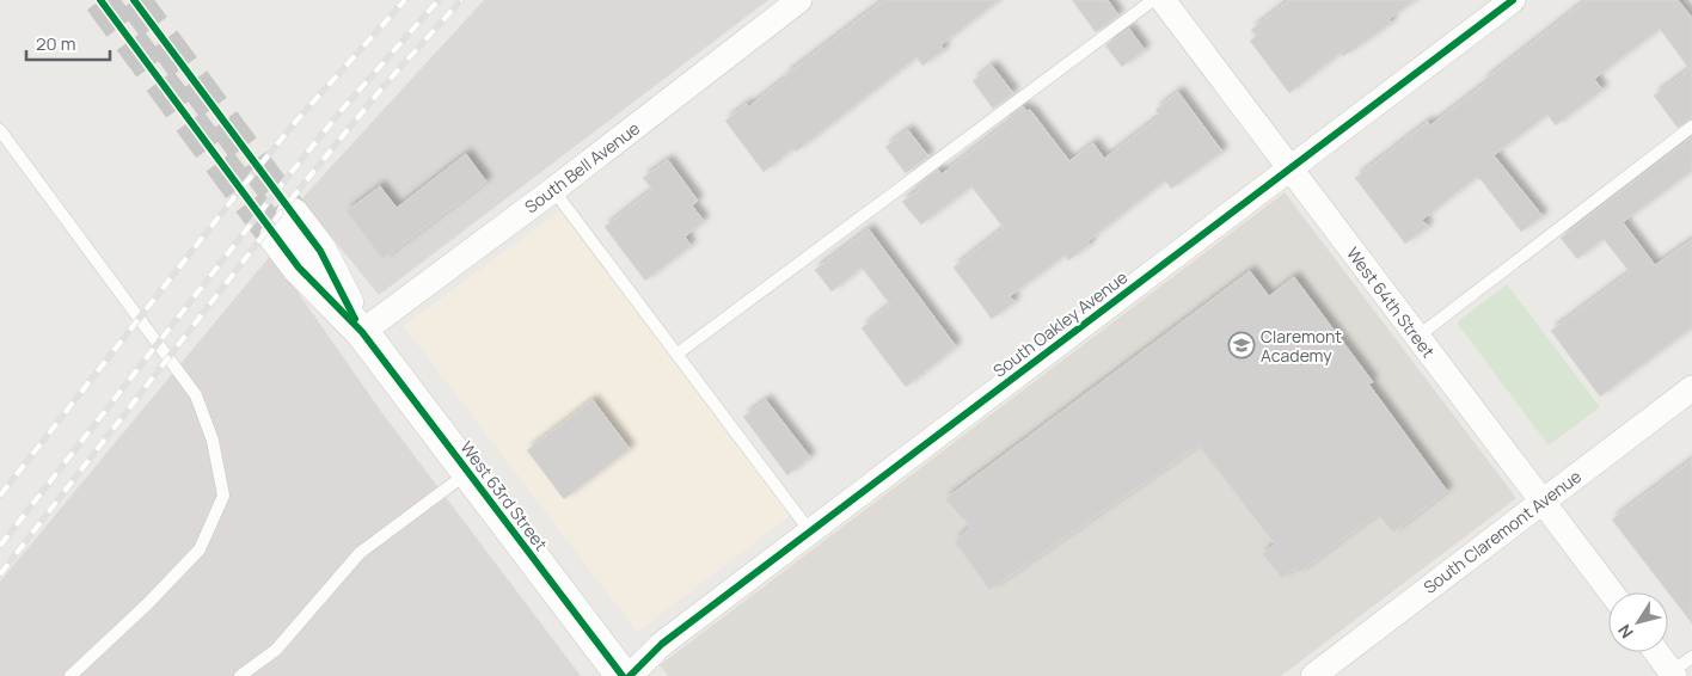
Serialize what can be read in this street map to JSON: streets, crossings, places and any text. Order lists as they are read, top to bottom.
{
  "streets": {
    "main road": ["West 63rd Street"],
    "street": [
      "South Bell Avenue",
      "West 64th Street",
      "South Oakley Avenue",
      "South Claremont Avenue"
    ]
  },
  "crossings": [
    ["South Bell Avenue", "West 63rd Street"],
    ["West 64th Street", "South Oakley Avenue"],
    ["West 64th Street", "South Claremont Avenue"]
  ],
  "places": {
    "school or university": ["Claremont Academy"]
  },
  "scale_bar": "20 m",
  "north": "bottom left"
}
